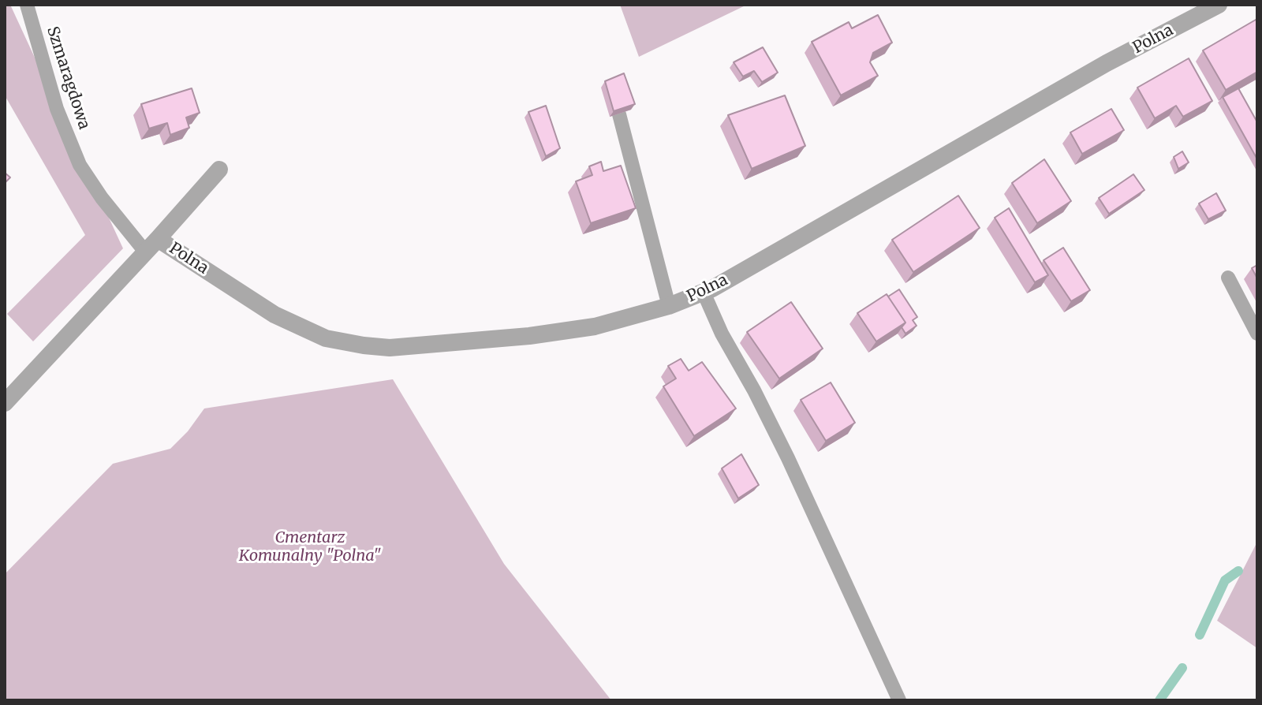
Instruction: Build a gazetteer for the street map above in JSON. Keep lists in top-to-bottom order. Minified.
{"streets":{"street":["Polna"],"lane":["Szmaragdowa"]},"crossings":[["Polna","Szmaragdowa"]],"parks":["Cmentarz Komunalny \"Polna\""]}
